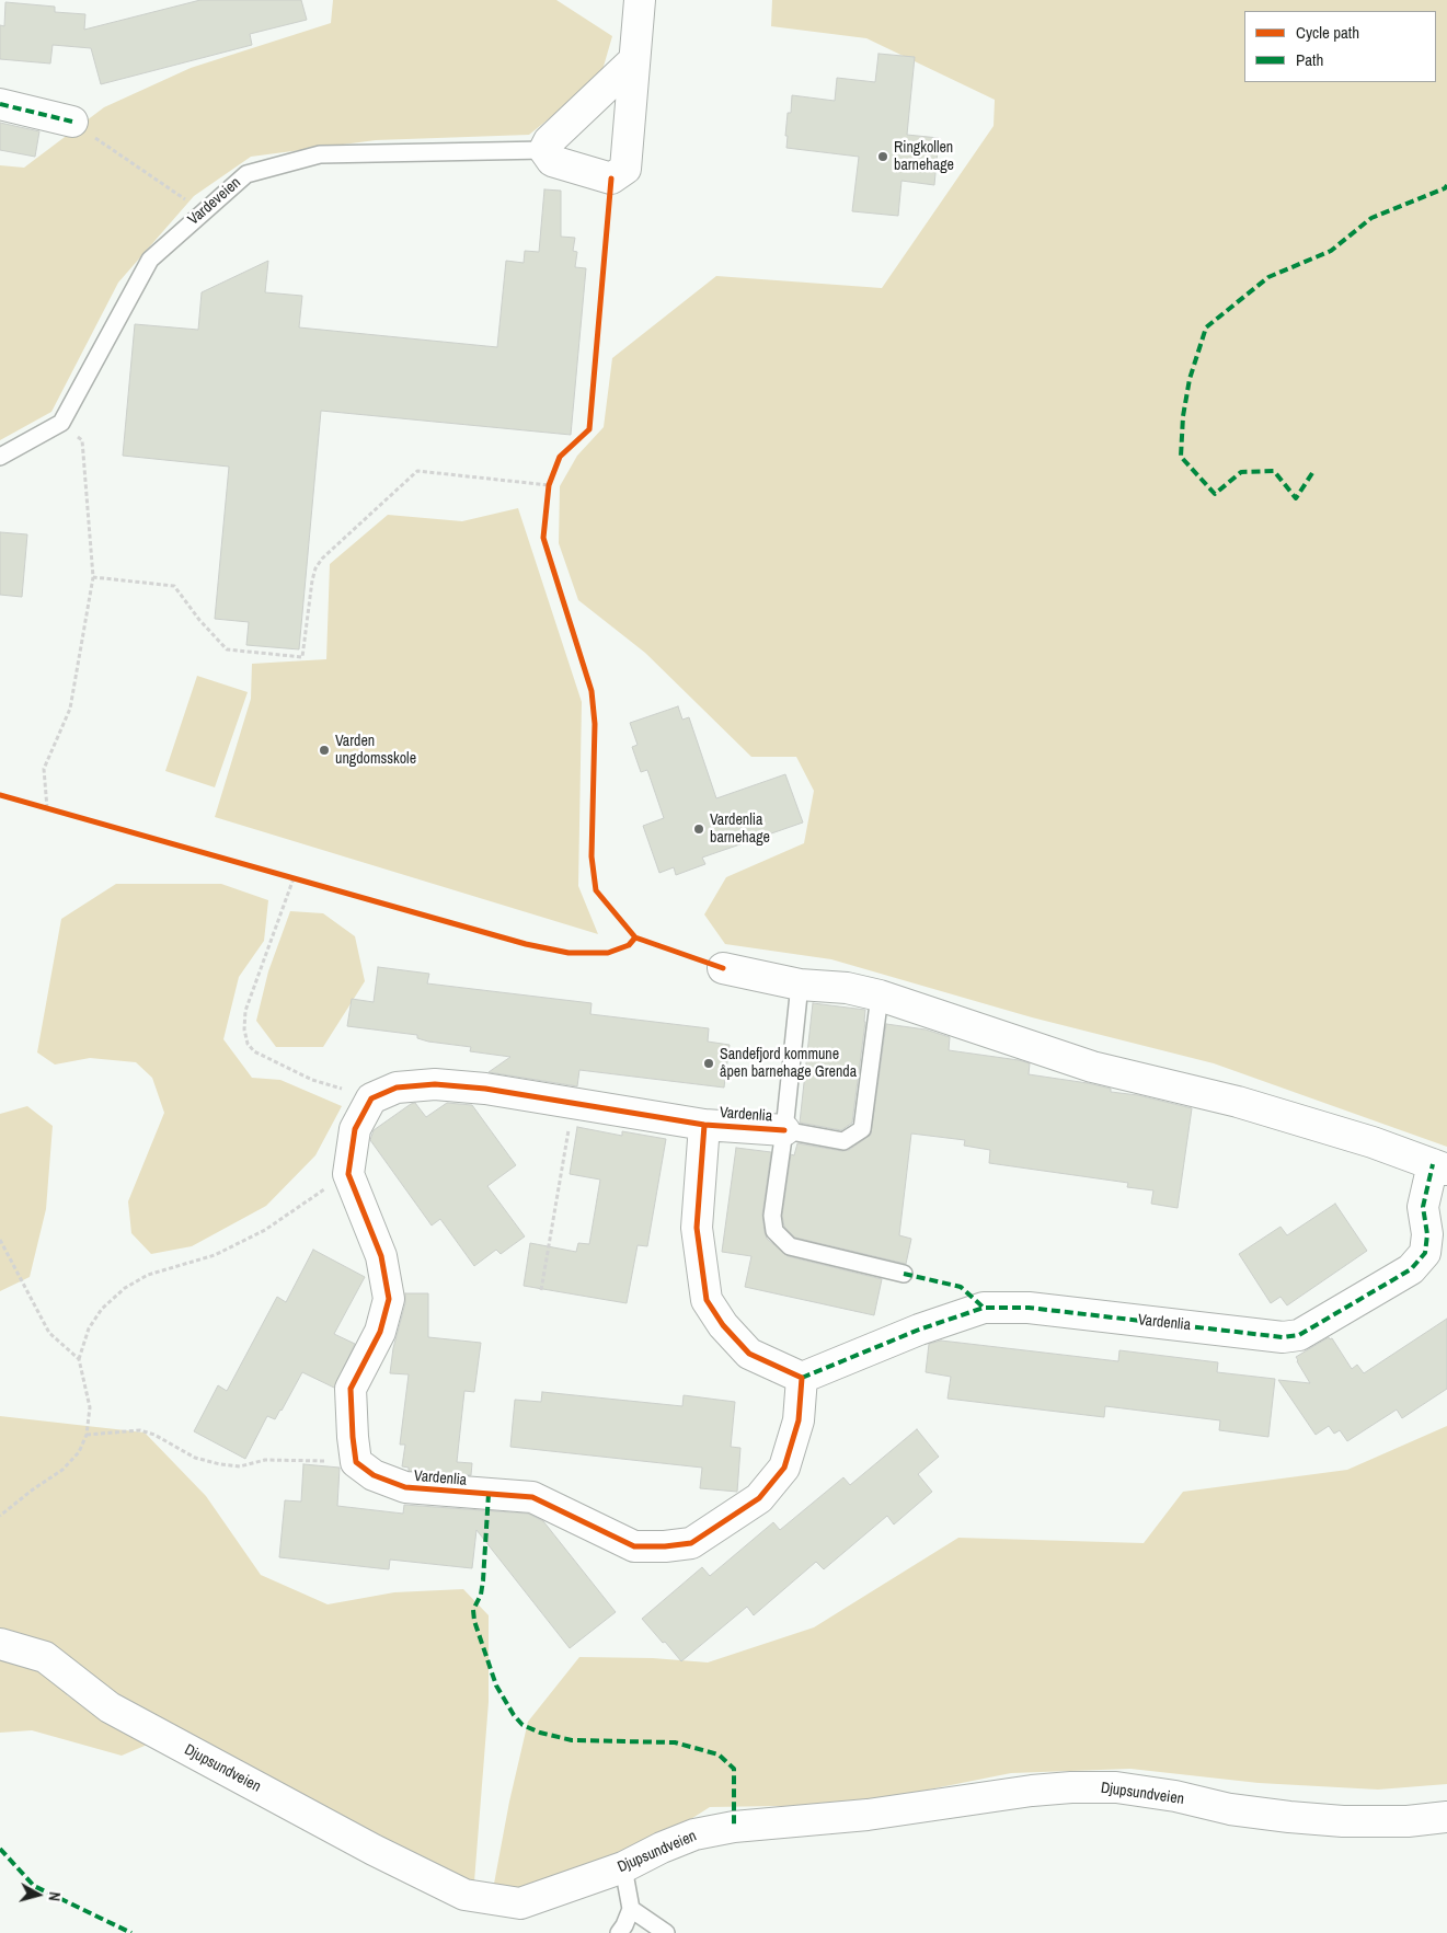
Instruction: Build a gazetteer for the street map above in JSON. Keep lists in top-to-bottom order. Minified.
{"streets":{"street":["Vardenlia","Djupsundveien"],"lane":["Vardeveien"]},"places":["Ringkollen barnehage","Varden ungdomsskole","Vardenlia barnehage","Sandefjord kommune åpen barnehage Grenda"],"legend":["Cycle path","Path"],"north":"right"}
